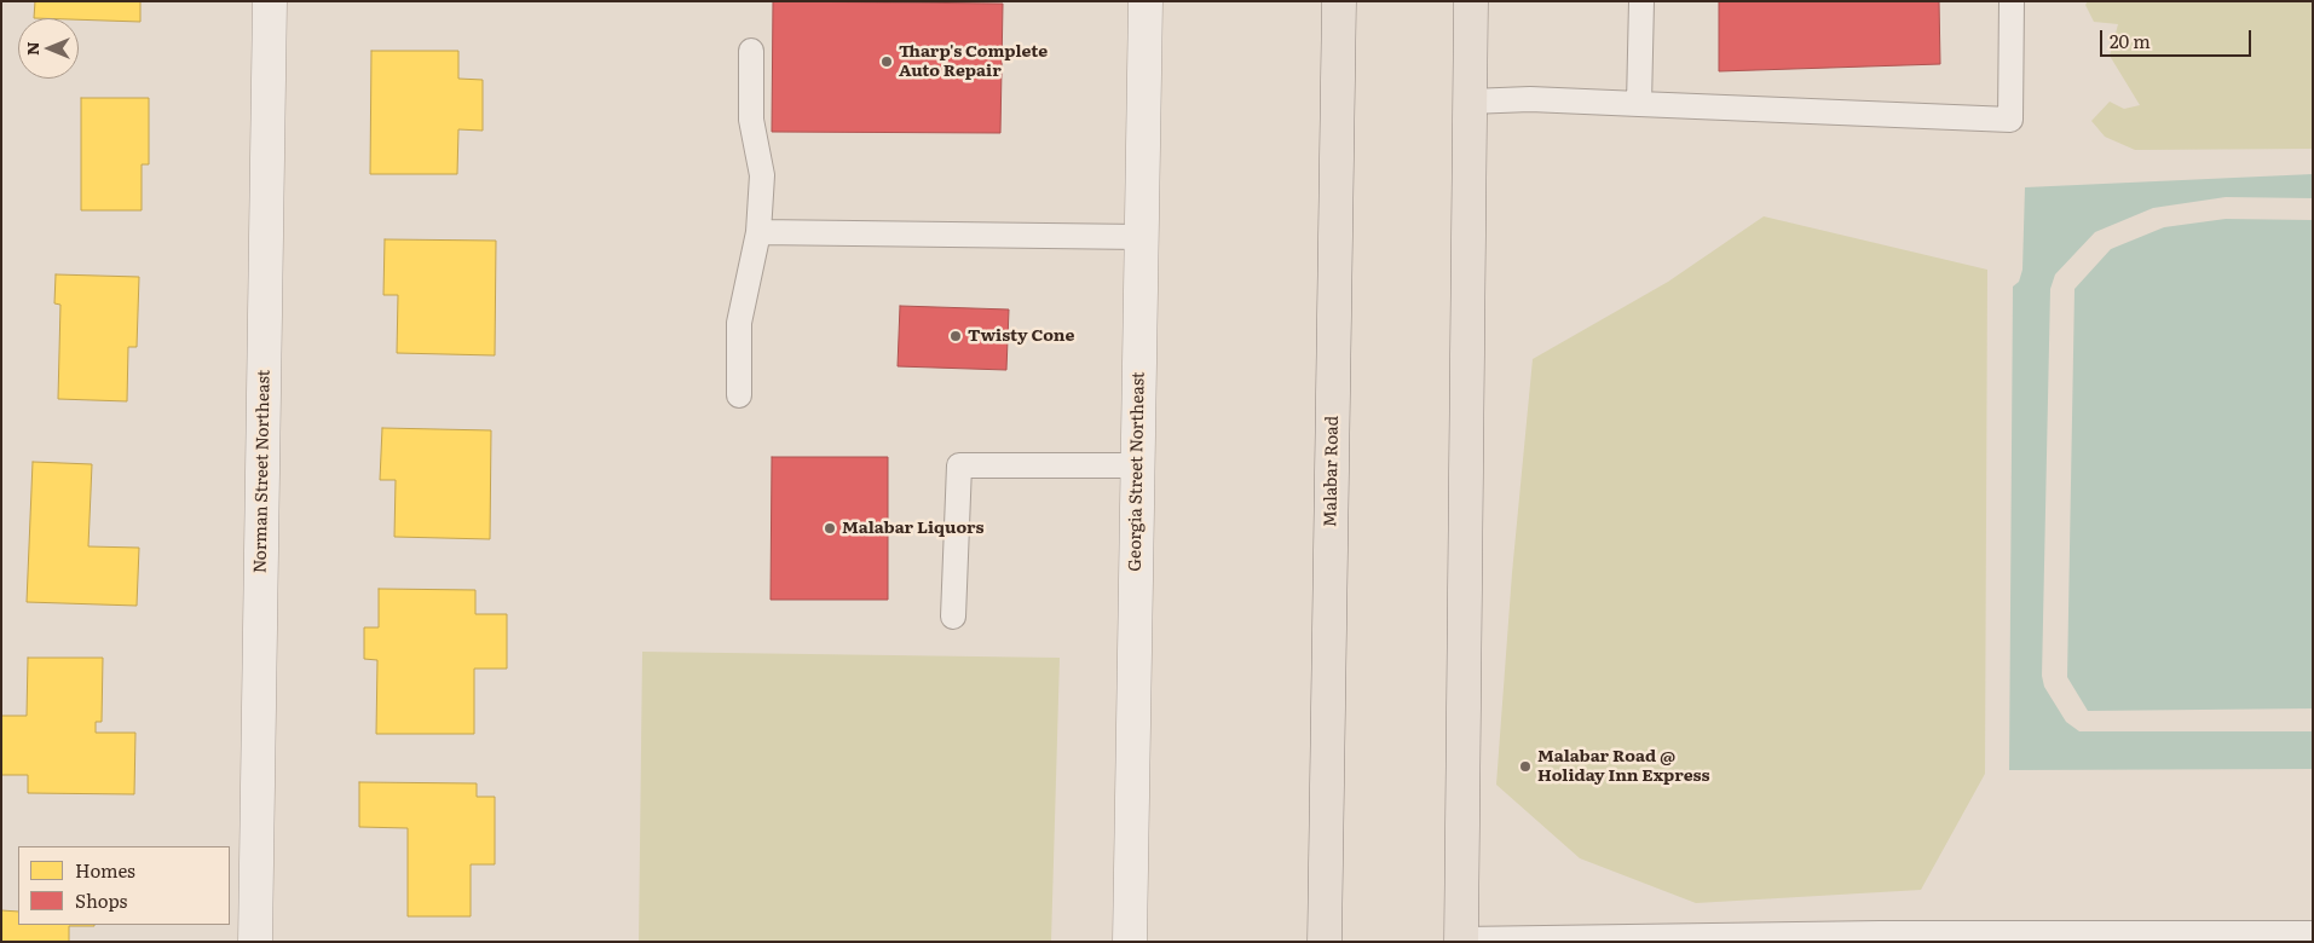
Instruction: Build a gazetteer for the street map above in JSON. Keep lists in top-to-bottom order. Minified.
{"streets":{"main road":["Malabar Road"],"street":["Norman Street Northeast","Georgia Street Northeast"]},"places":["Tharp's Complete Auto Repair","Twisty Cone","Malabar Liquors","Malabar Road @ Holiday Inn Express"],"legend":["Homes","Shops"],"scale_bar":"20 m","north":"left"}
